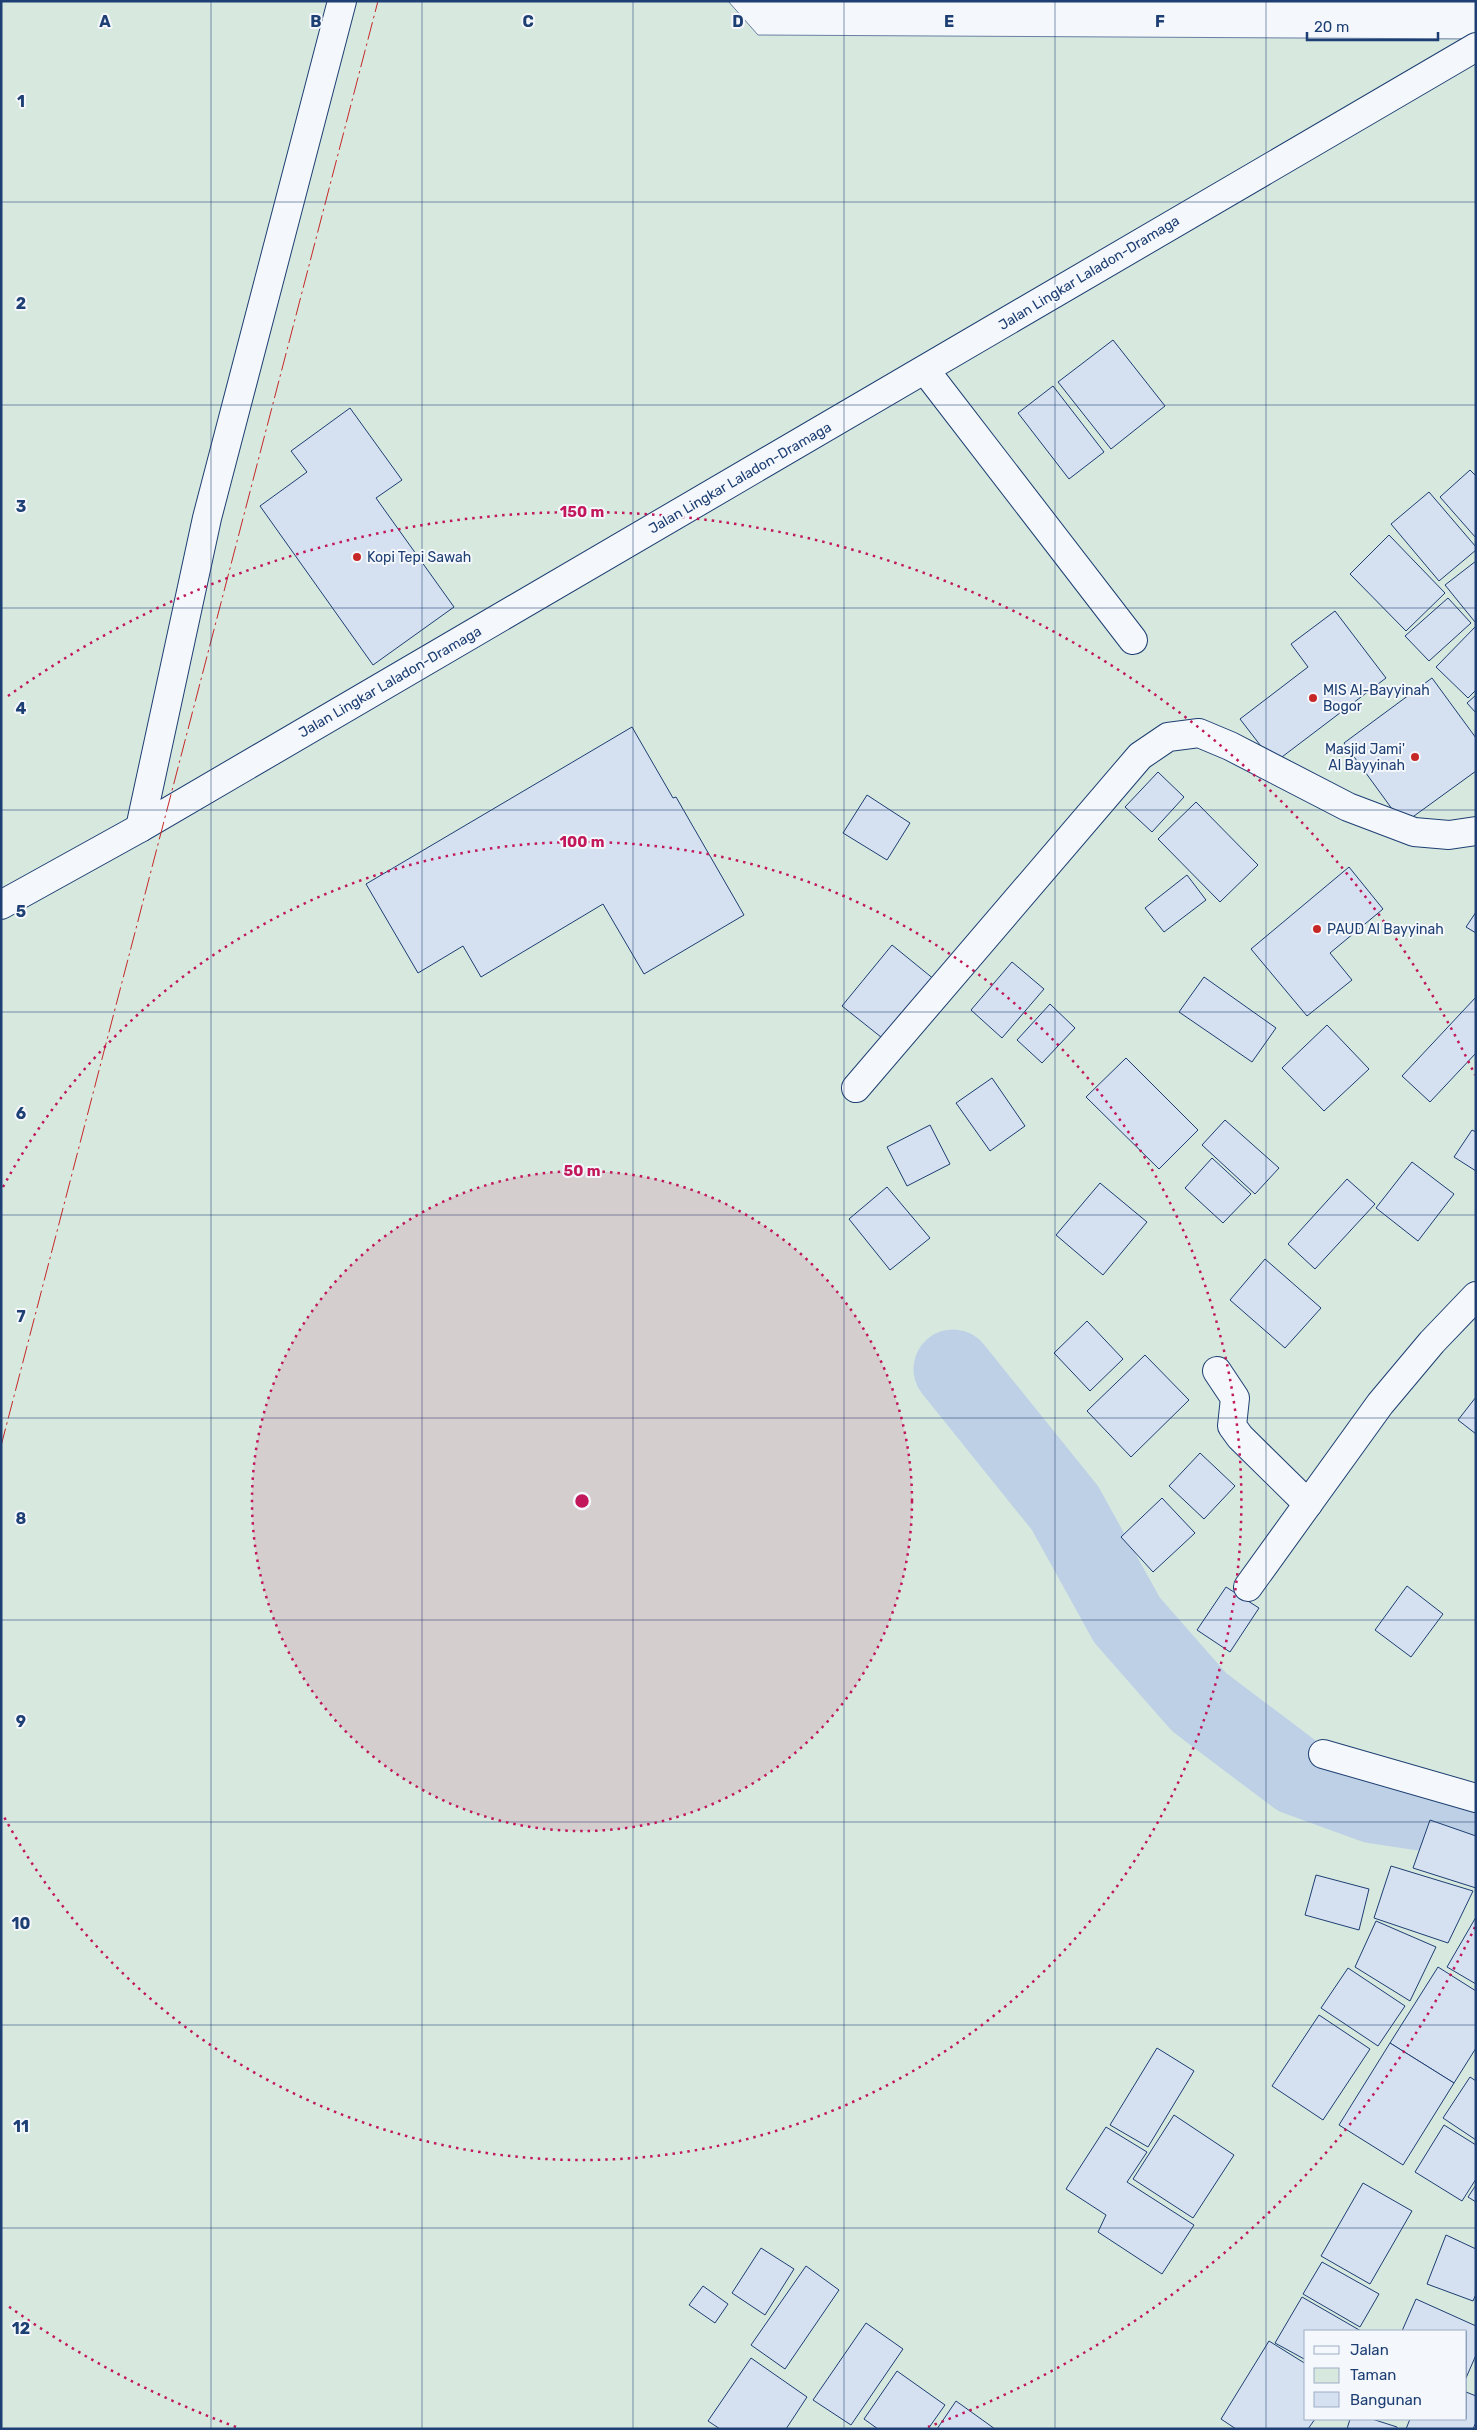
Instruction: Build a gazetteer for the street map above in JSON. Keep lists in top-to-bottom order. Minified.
{"streets":{"street":["Jalan Lingkar Laladon-Dramaga"]},"places":["Kopi Tepi Sawah","MIS Al-Bayyinah Bogor","Masjid Jami' Al Bayyinah","PAUD Al Bayyinah"],"legend":["Jalan","Taman","Bangunan"],"scale_bar":"20 m","grid":{"columns":["A","B","C","D","E","F"],"rows":["1","2","3","4","5","6","7","8","9","10","11","12"]},"rings":["150 m","100 m","50 m"]}
